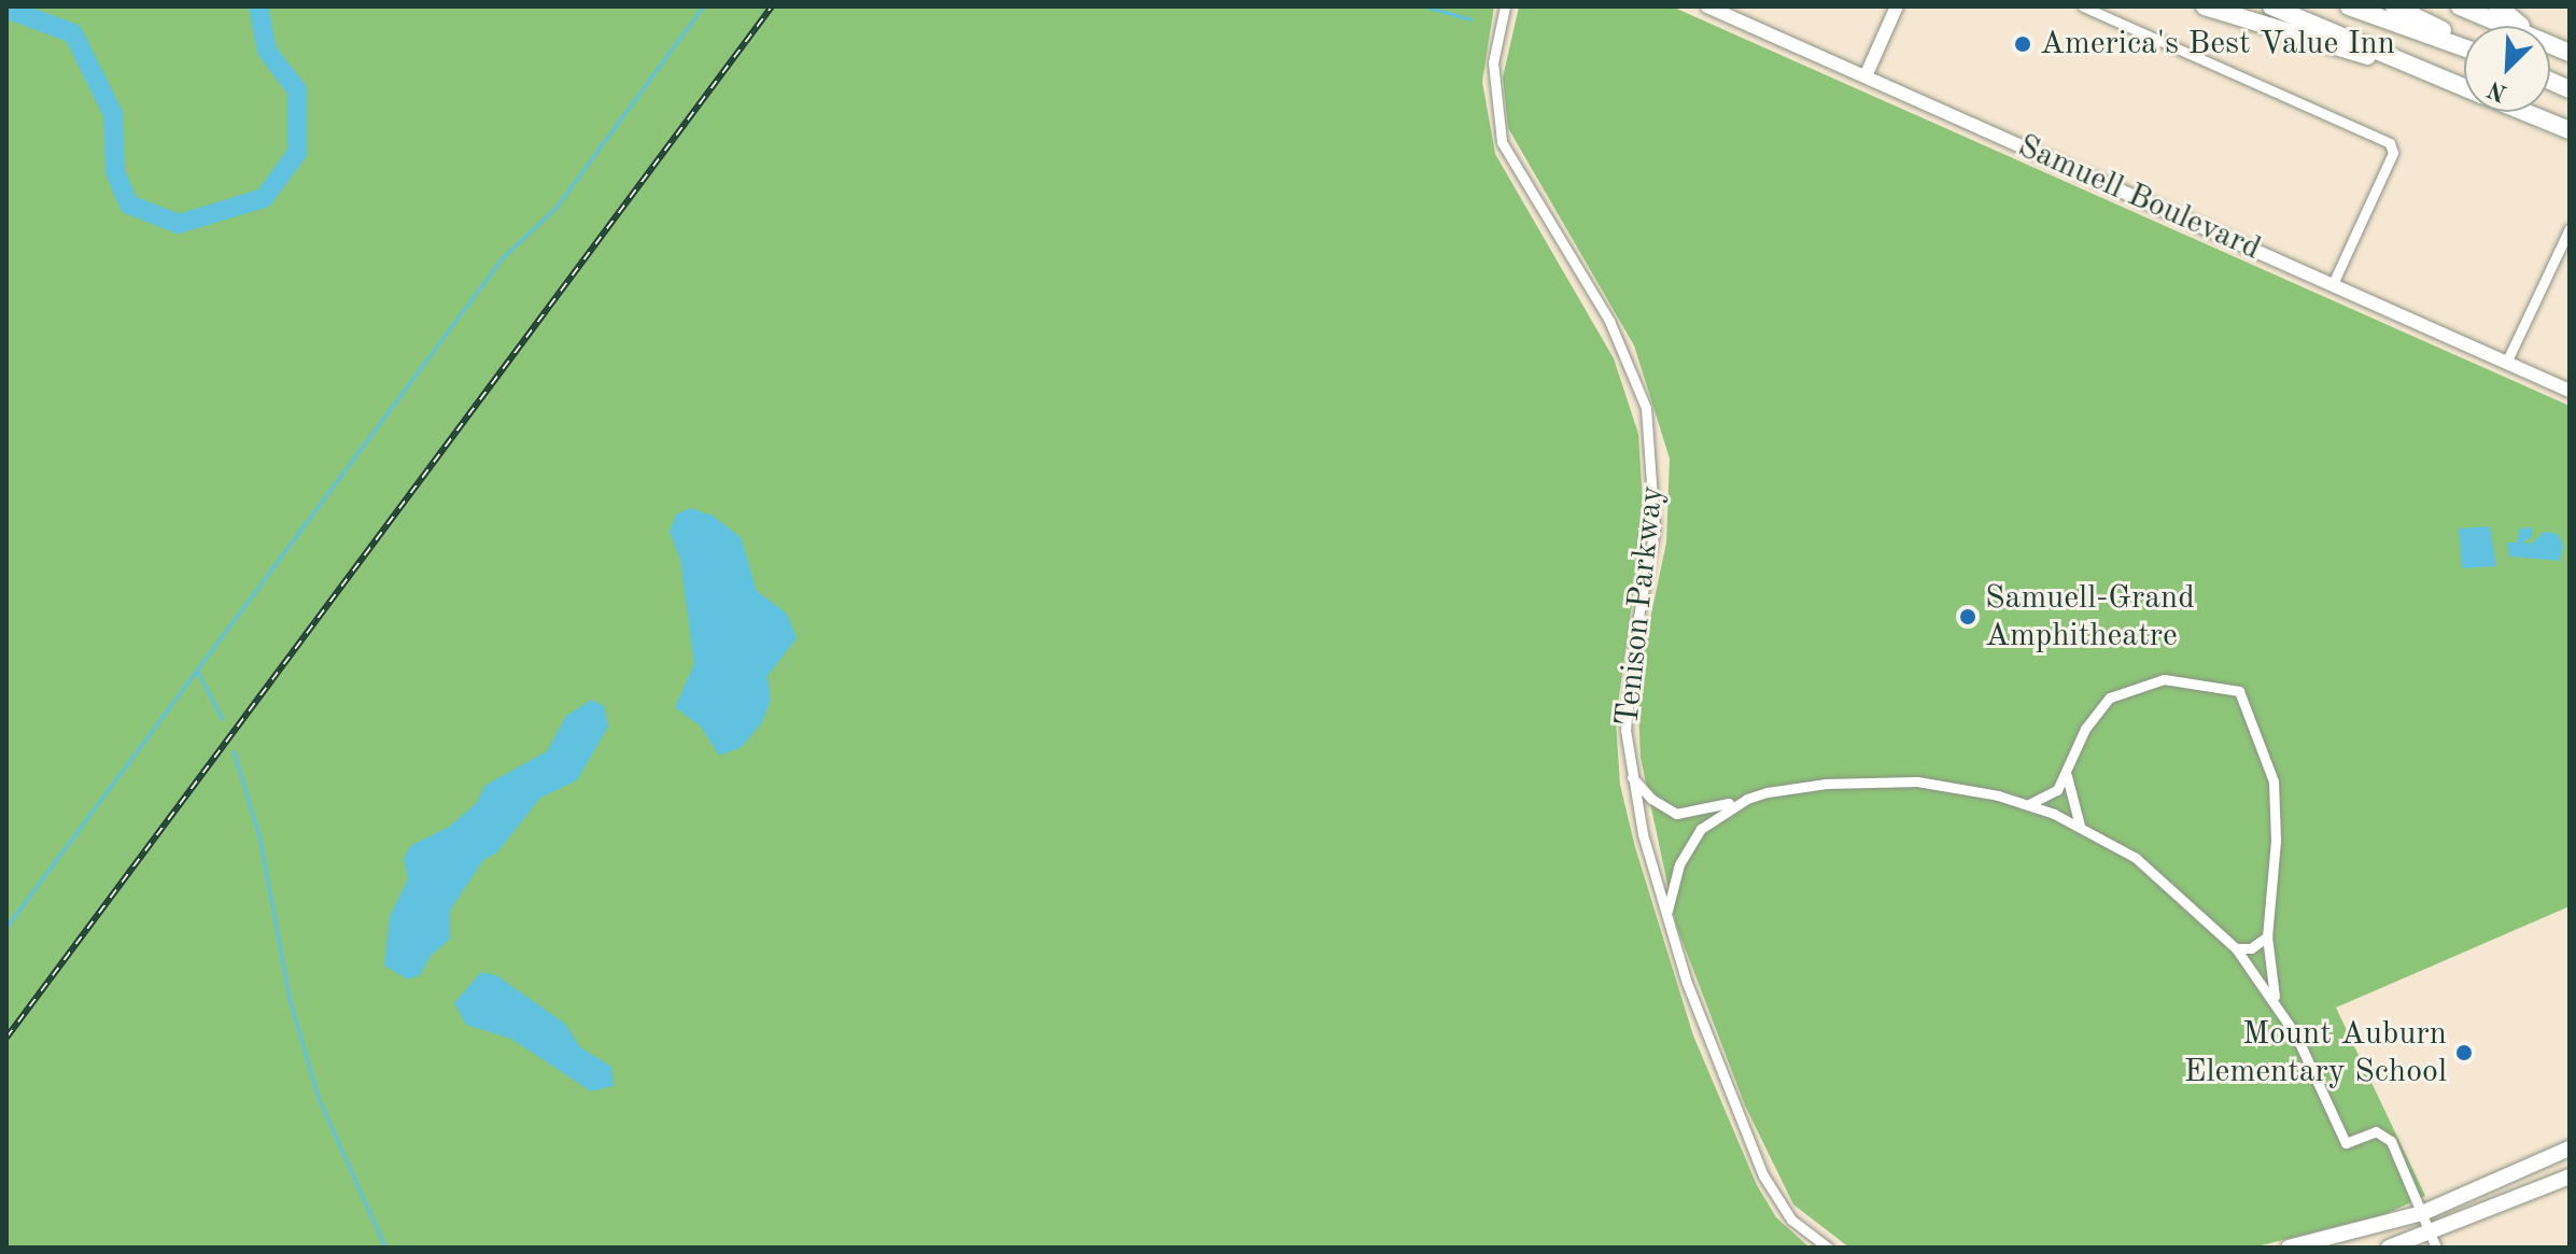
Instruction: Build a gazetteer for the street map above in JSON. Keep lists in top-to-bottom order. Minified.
{"streets":{"main road":["Samuell Boulevard"],"street":["Tenison Parkway"]},"places":["America's Best Value Inn","Samuell-Grand Amphitheatre","Mount Auburn Elementary School"],"north":"bottom left"}
